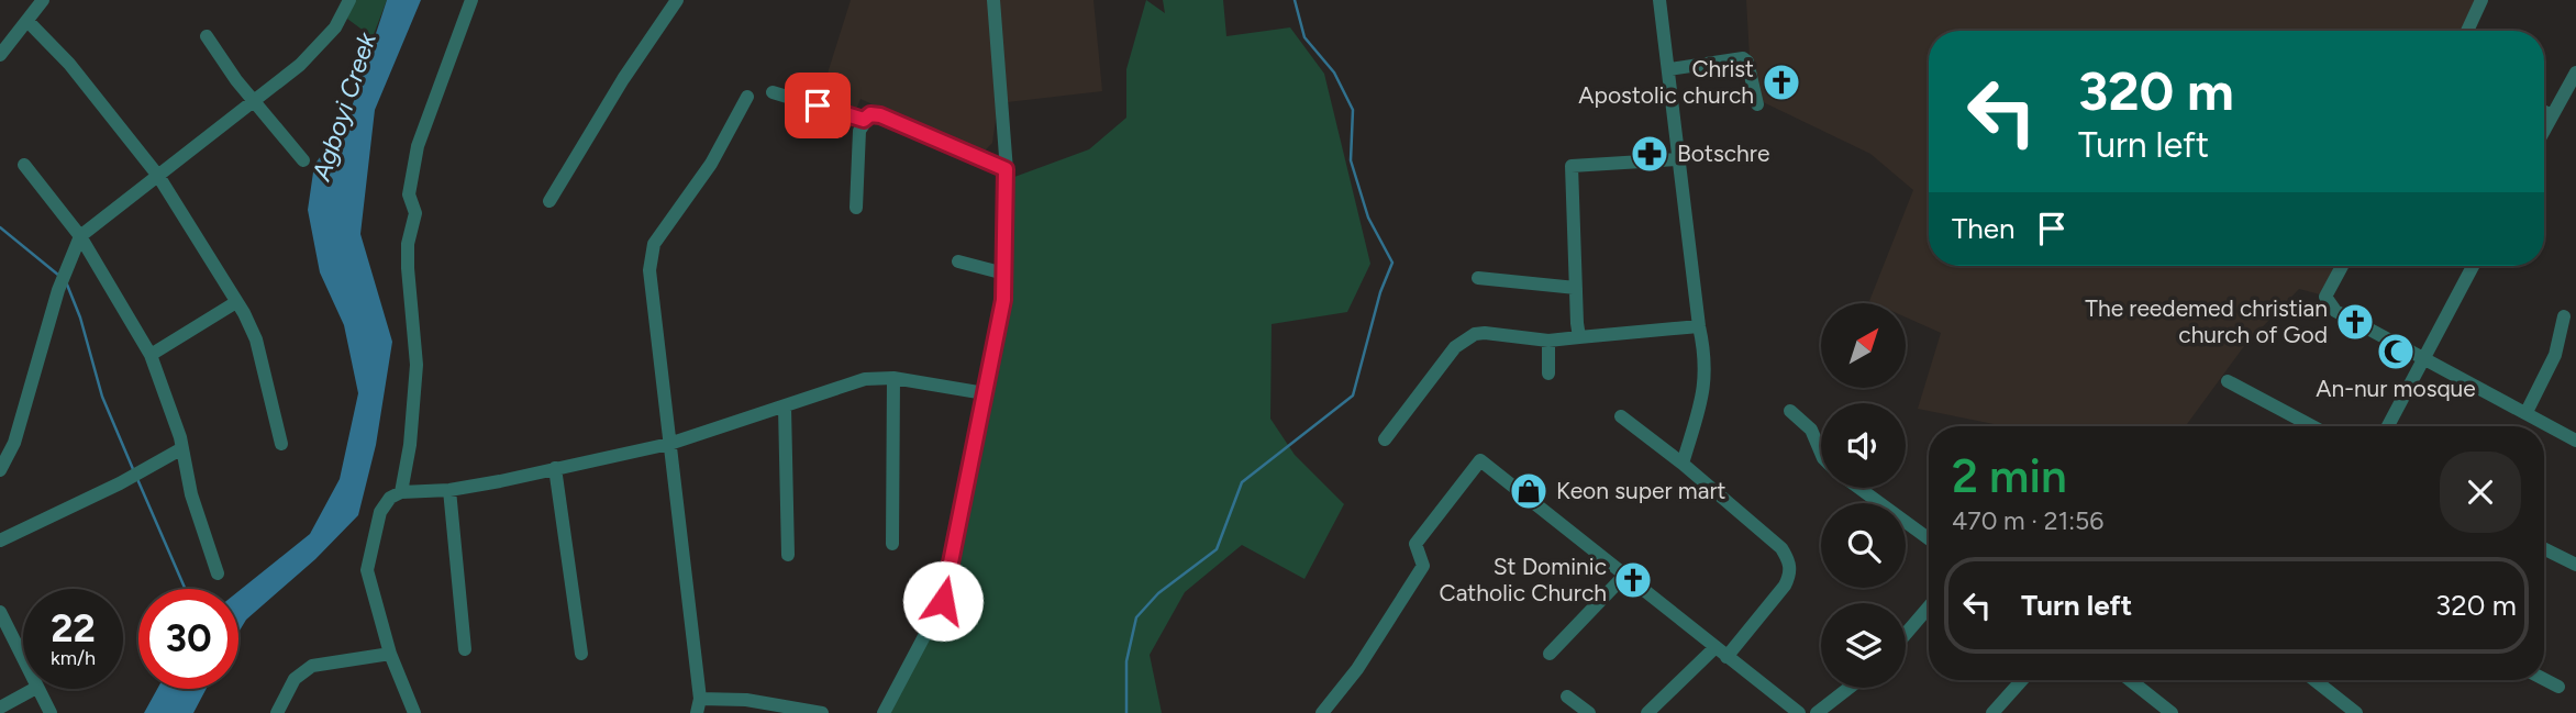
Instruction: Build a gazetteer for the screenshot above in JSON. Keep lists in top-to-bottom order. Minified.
{"water":["Agboyi Creek"],"places":{"church":["Christ Apostolic church","The reedemed christian church of God","St Dominic Catholic Church"],"pharmacy":["Botschre"],"mosque":["An-nur mosque"],"shop":["Keon super mart"]},"north":"top right","page":{"turn":["320 m","Turn left"],"then":"Then","heading":["2 min","470 m · 21:56"],"list":[{"name":"Turn left","value":"320 m"}],"speed":"22 km/h","limit":"30"}}
